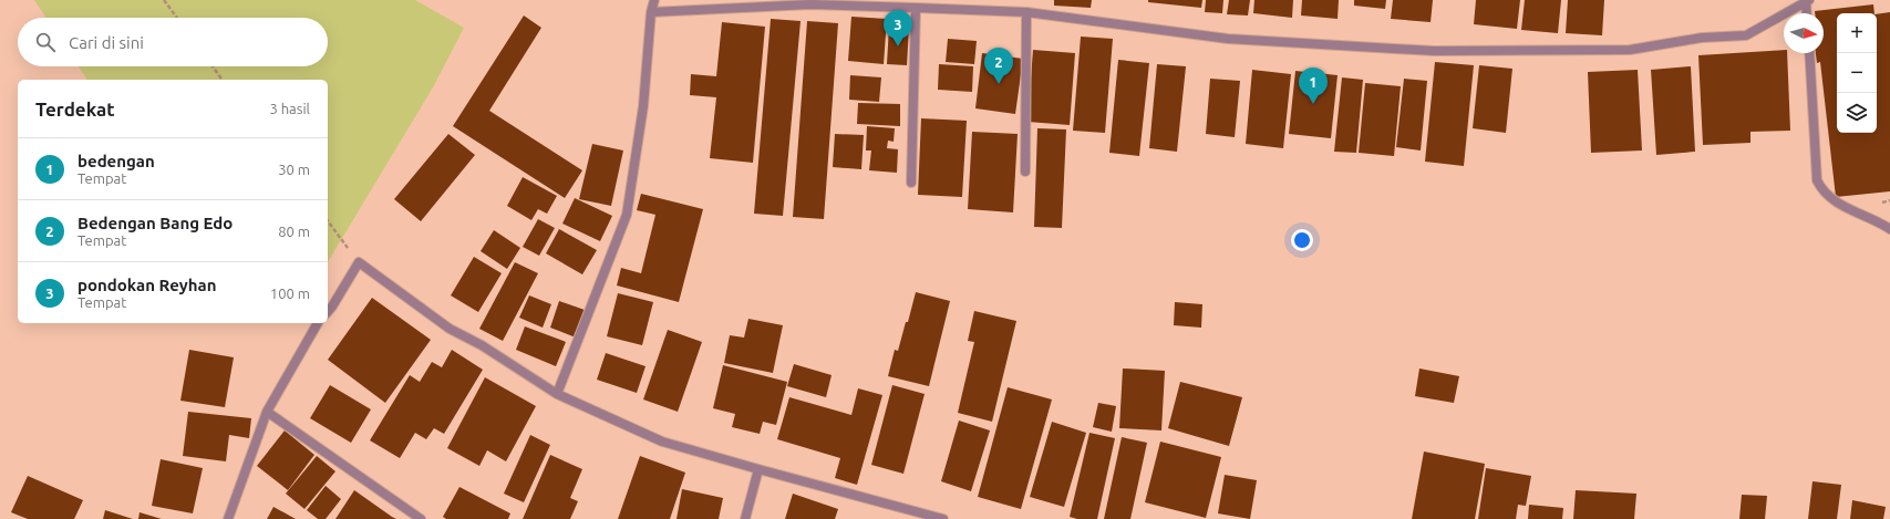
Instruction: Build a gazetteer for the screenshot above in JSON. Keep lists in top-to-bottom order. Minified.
{"north":"right","page":{"pins":["3","2","1"],"map_buttons":["+","−"],"search":"Cari di sini","heading":["Terdekat","3 hasil"],"list":[{"mark":"1","name":"bedengan","note":"Tempat","value":"30 m"},{"mark":"2","name":"Bedengan Bang Edo","note":"Tempat","value":"80 m"},{"mark":"3","name":"pondokan Reyhan","note":"Tempat","value":"100 m"}]}}
